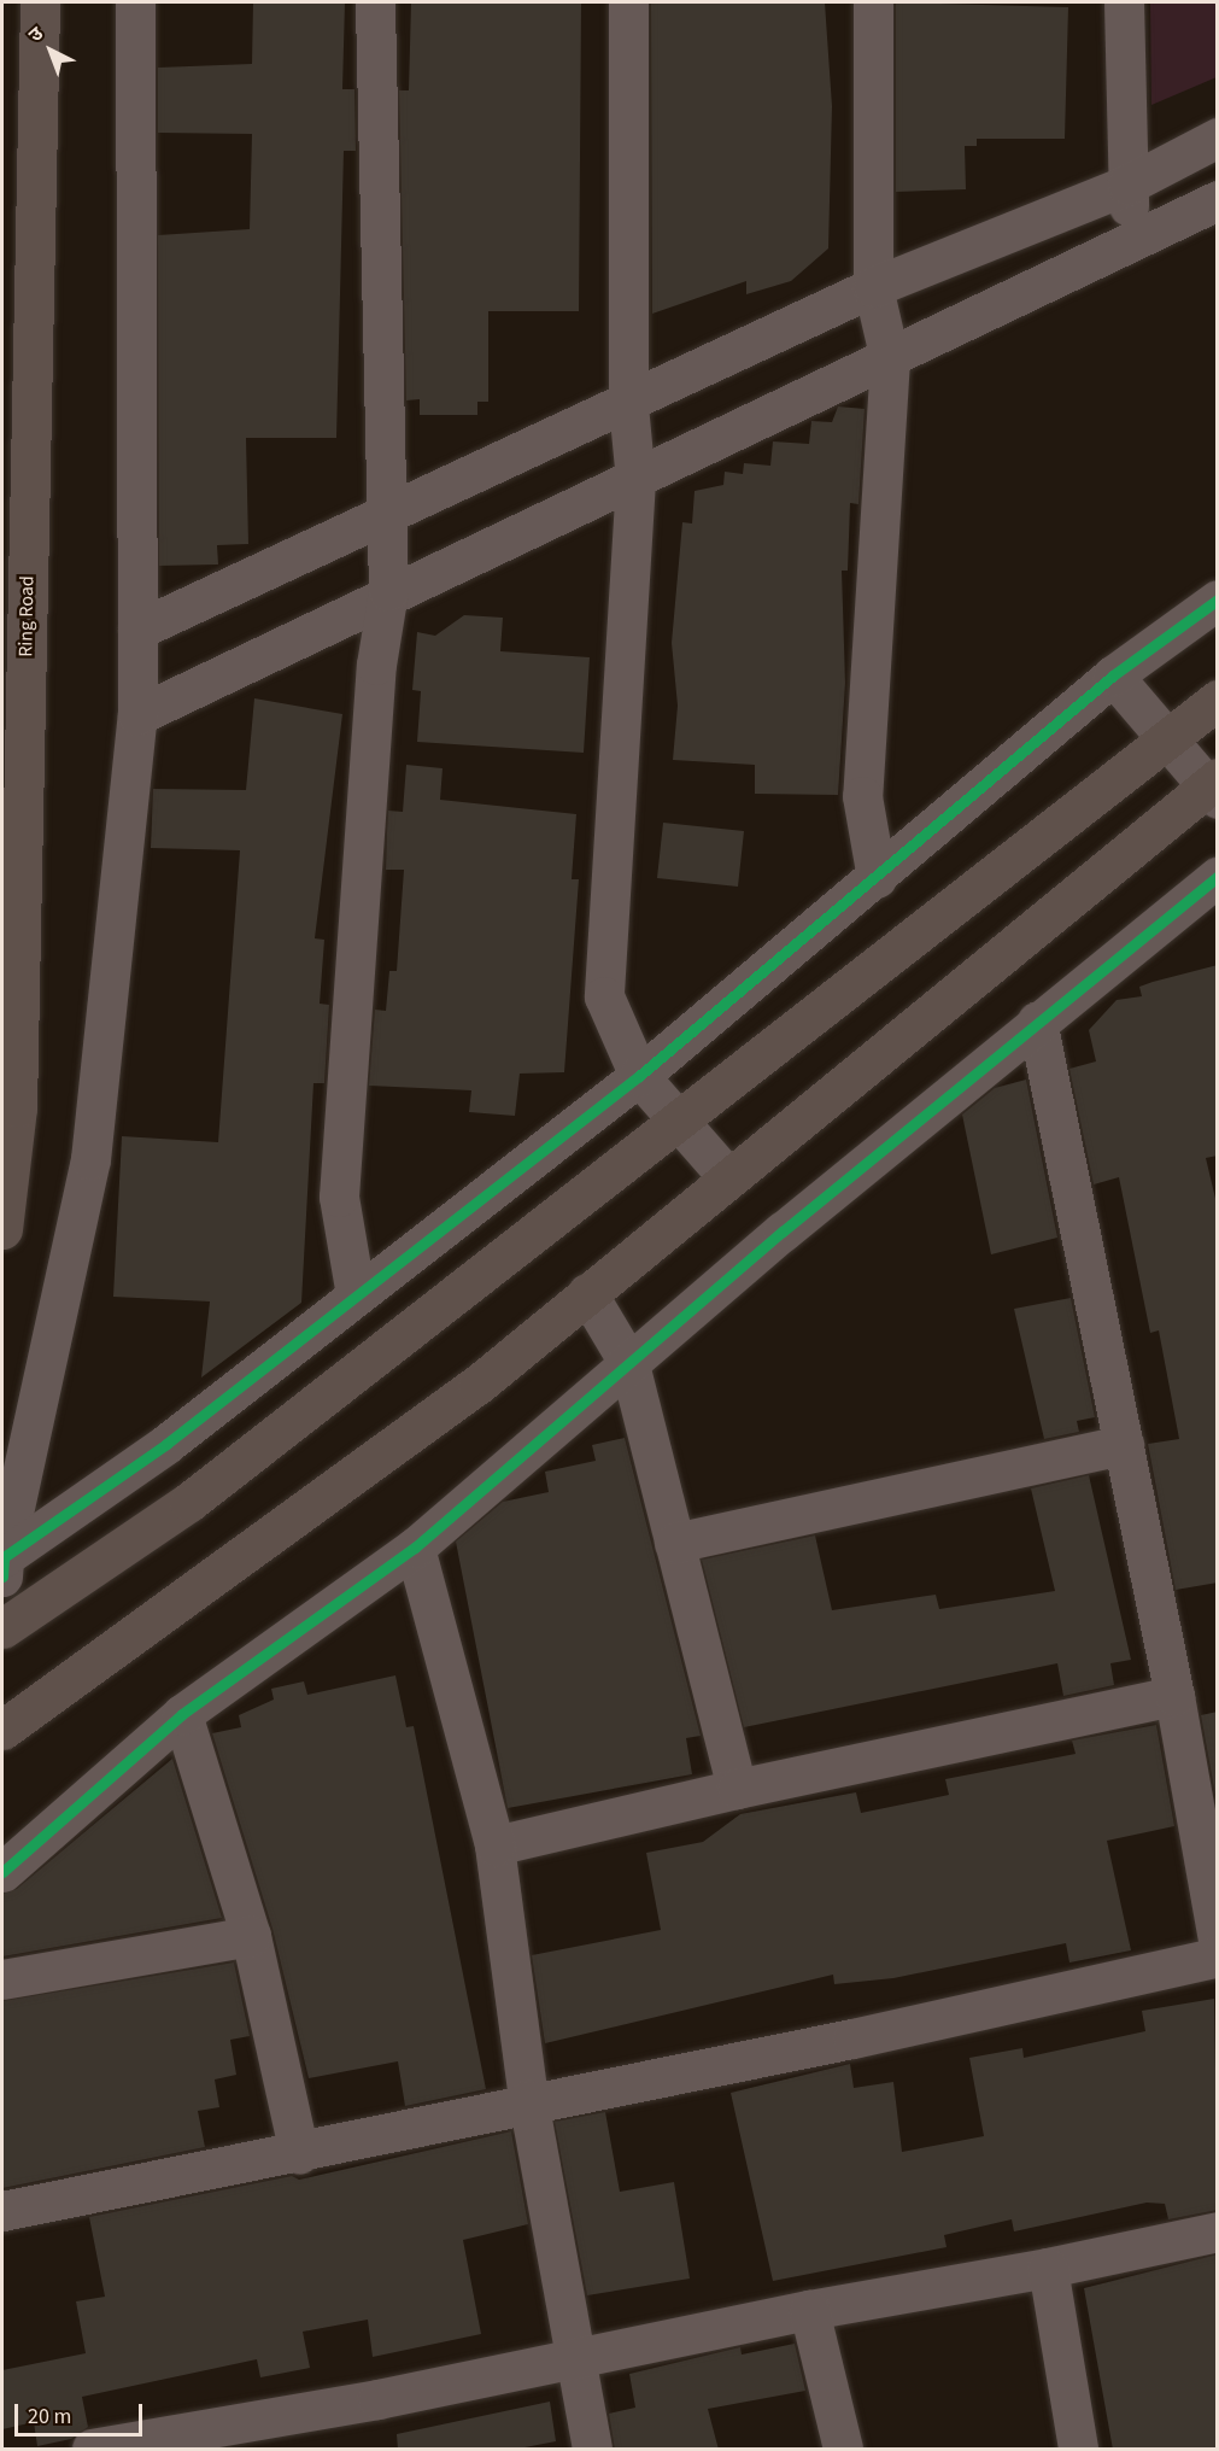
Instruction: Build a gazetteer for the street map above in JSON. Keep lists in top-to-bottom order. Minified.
{"streets":{"main road":["Ring Road"]},"scale_bar":"20 m","north":"top left"}
